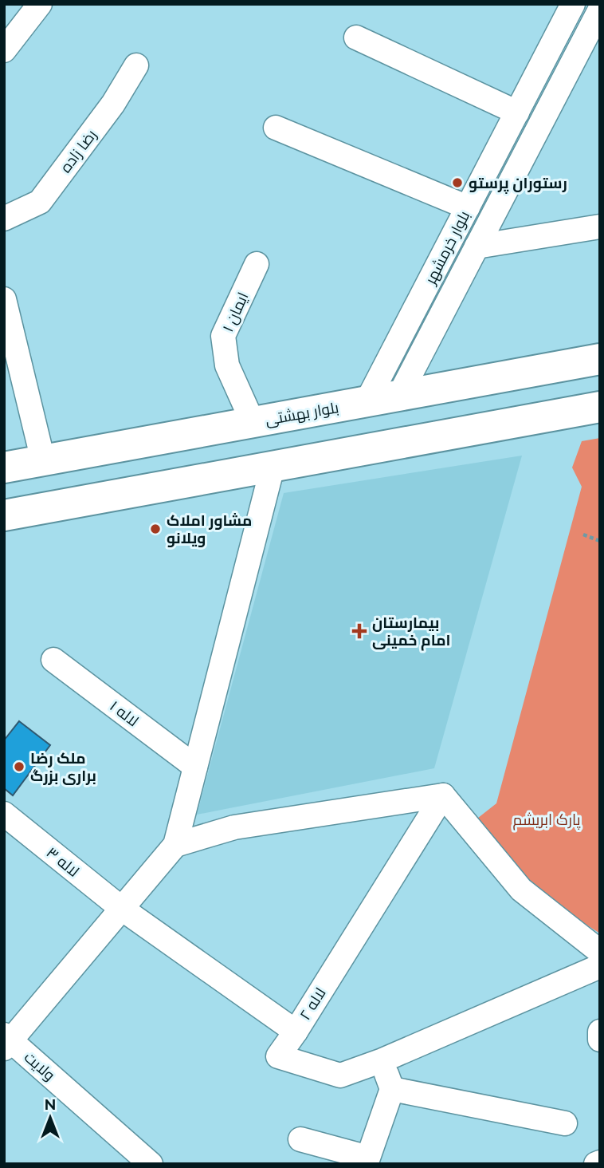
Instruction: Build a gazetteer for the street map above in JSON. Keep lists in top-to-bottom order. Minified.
{"streets":{"main road":["بلوار بهشتی"],"street":["رضا زاده","بلوار خرمشهر","ایمان ۱","لاله ۱","لاله ۳","لاله ۲","ولایت"]},"crossings":[["بلوار خرمشهر","بلوار بهشتی"],["ایمان ۱","بلوار بهشتی"],["لاله ۳","لاله ۲"]],"parks":["پارک ابریشم"],"places":{"other":["رستوران پرستو","مشاور املاک ویلانو","ملک رضا براری بزرگ"],"health":["بیمارستان امام خمینی"]},"north":"top"}
